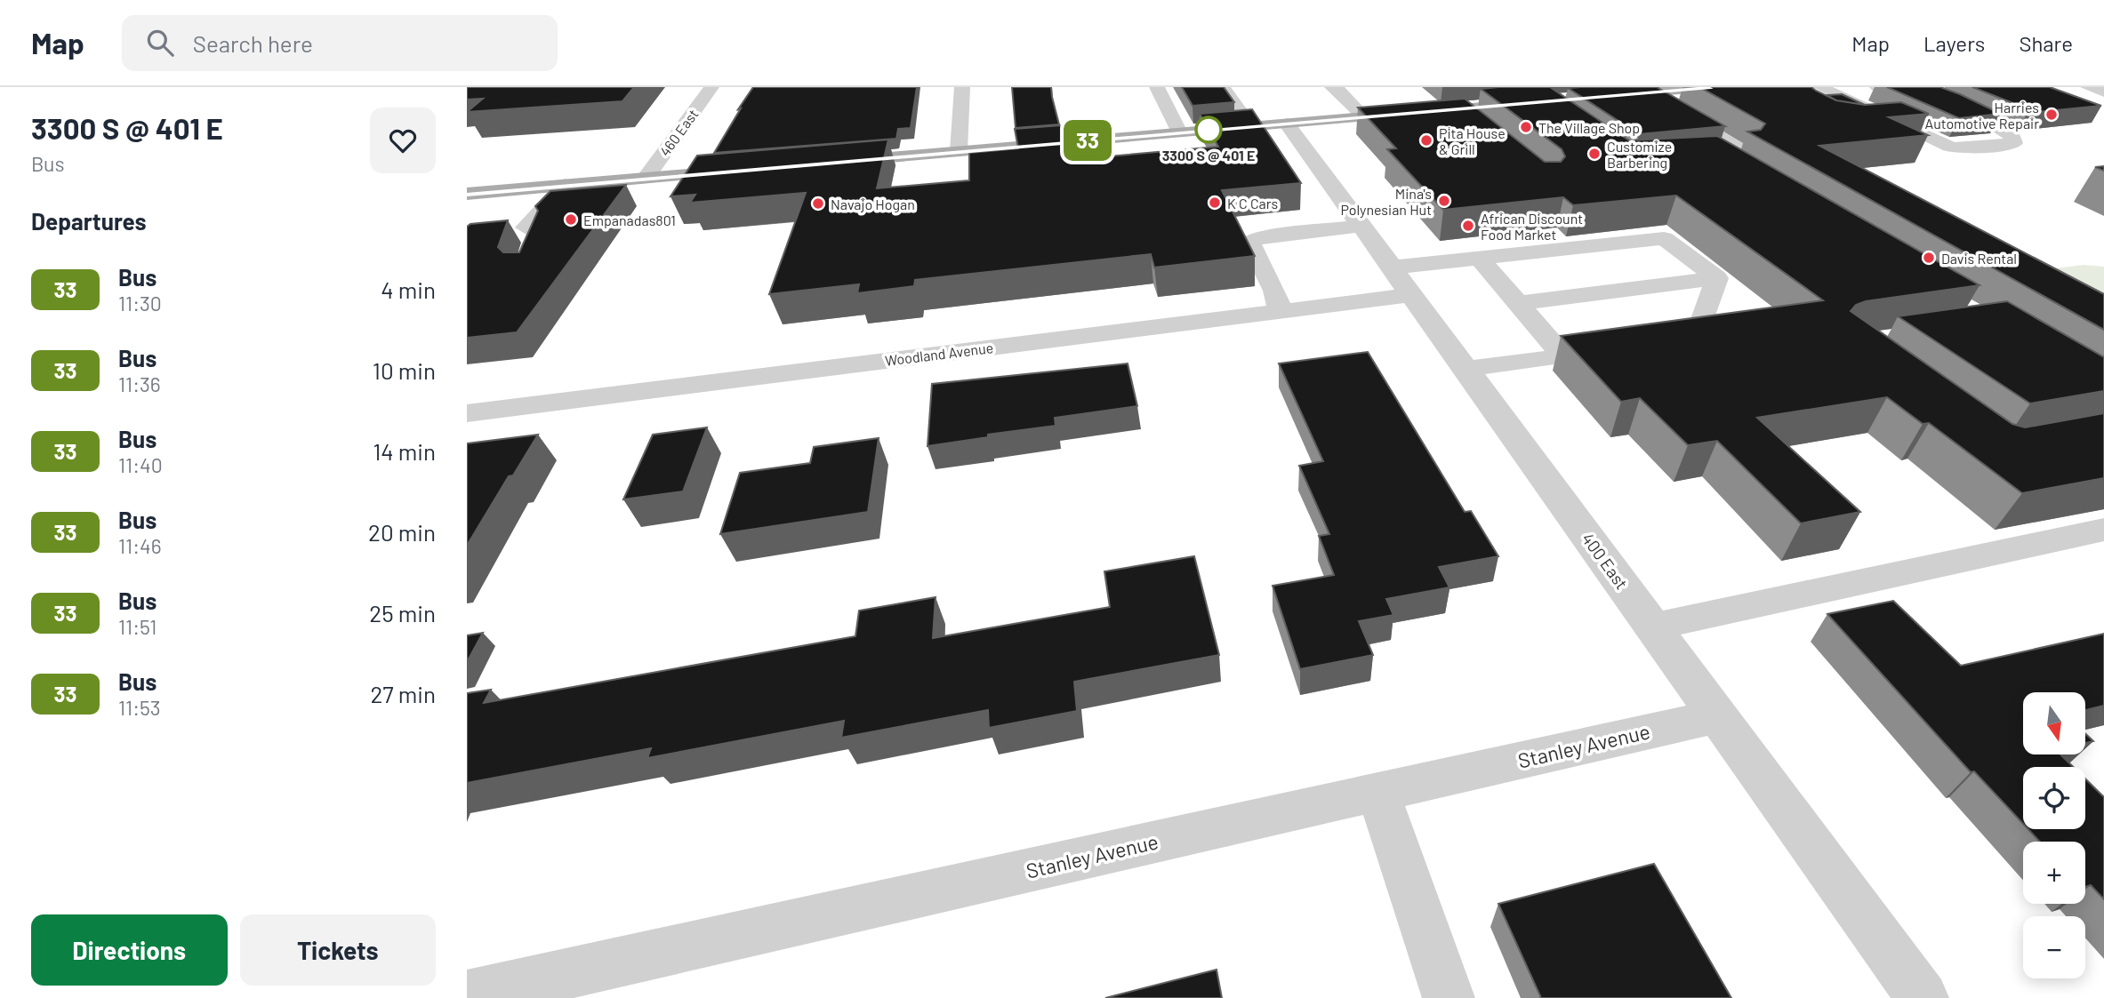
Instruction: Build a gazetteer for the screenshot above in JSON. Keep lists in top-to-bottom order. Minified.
{"streets":{"street":["460 East","Woodland Avenue","400 East","Stanley Avenue"]},"crossings":[["Woodland Avenue","400 East"],["400 East","Stanley Avenue"]],"places":["Harries Automotive Repair","The Village Shop","3300 S @ 401 E","Pita House & Grill","Customize Barbering","Mina's Polynesian Hut","K C Cars","Navajo Hogan","Empanadas801","African Discount Food Market","Davis Rental"],"lines":["bus line 33"],"north":"bottom","page":{"header":"Map","search":"Search here","nav":["Map","Layers","Share"],"heading":[["3300 S @ 401 E","Bus"],"Departures"],"on_map":"33","list":[{"mark":"33","name":"Bus","note":"11:30","value":"4 min"},{"mark":"33","name":"Bus","note":"11:36","value":"10 min"},{"mark":"33","name":"Bus","note":"11:40","value":"14 min"},{"mark":"33","name":"Bus","note":"11:46","value":"20 min"},{"mark":"33","name":"Bus","note":"11:51","value":"25 min"},{"mark":"33","name":"Bus","note":"11:53","value":"27 min"}],"map_buttons":["+","−"],"buttons":["Directions","Tickets"]}}
